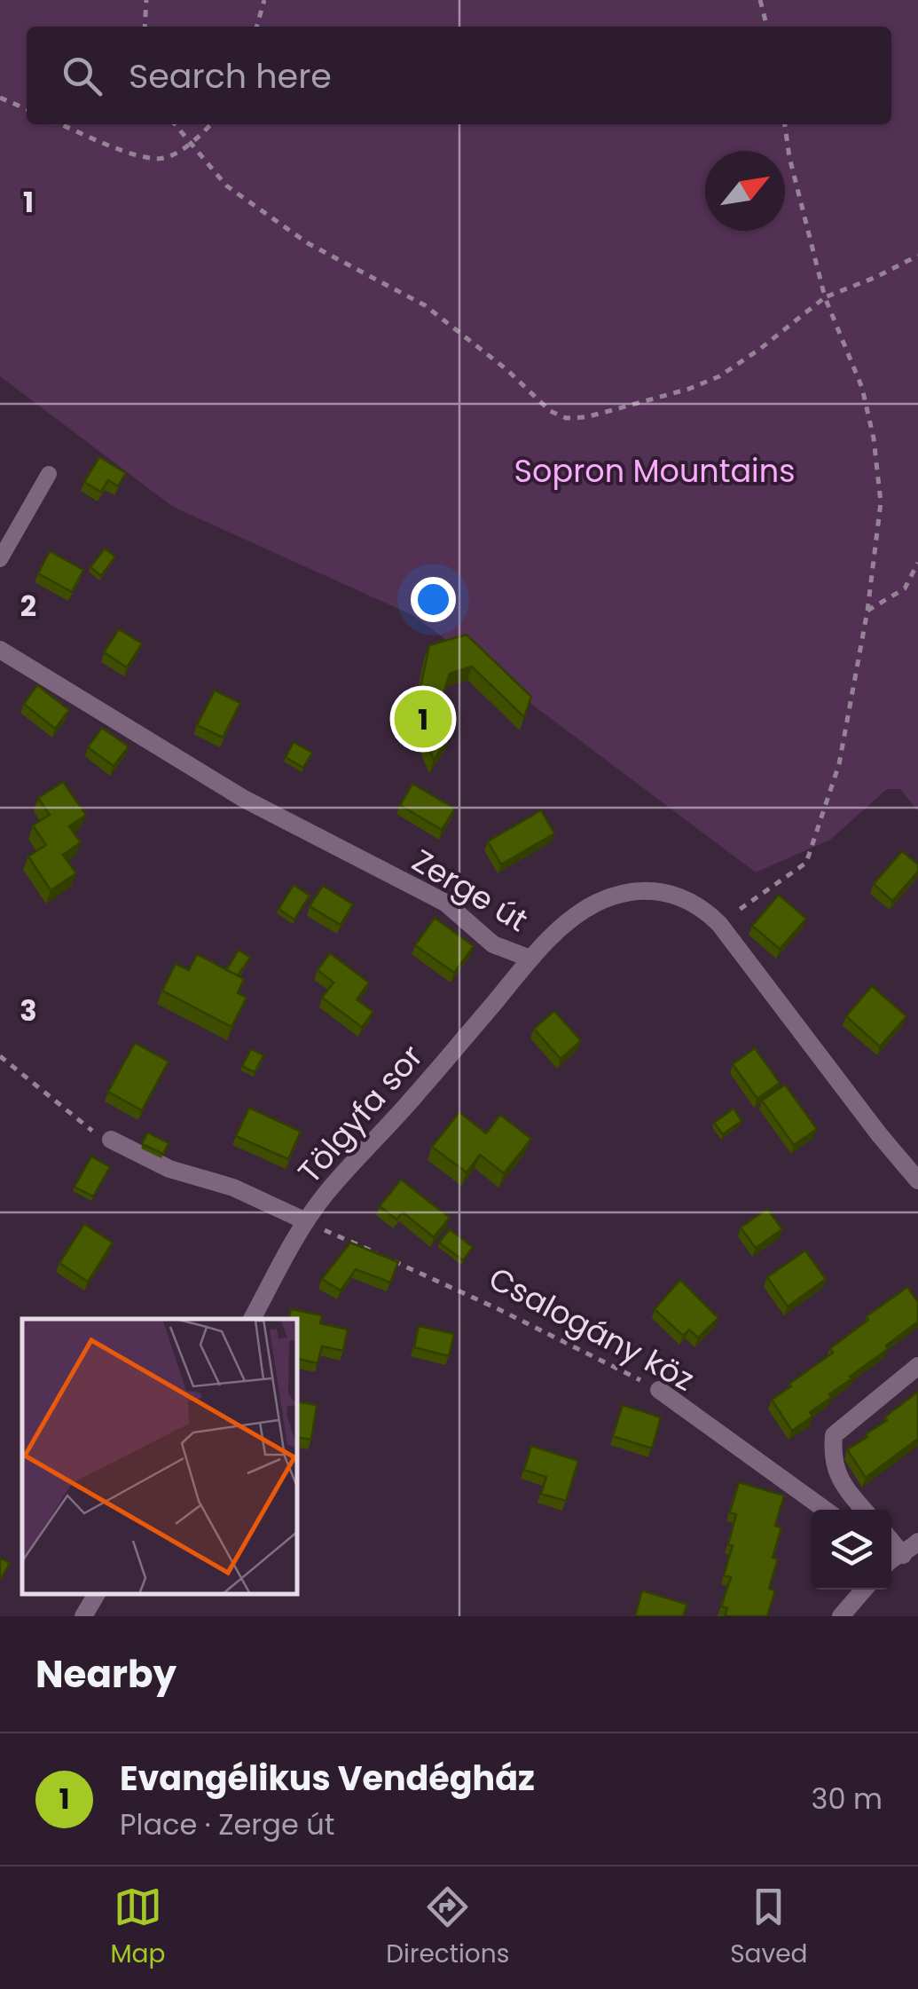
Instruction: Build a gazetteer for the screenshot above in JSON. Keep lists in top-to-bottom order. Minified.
{"streets":{"street":["Zerge út","Tölgyfa sor","Csalogány köz"]},"crossings":[["Zerge út","Tölgyfa sor"],["Tölgyfa sor","Csalogány köz"]],"parks":["Sopron Mountains"],"north":"top right","page":{"search":"Search here","pins":"1","heading":"Nearby","list":[{"mark":"1","name":"Evangélikus Vendégház","note":"Place · Zerge út","value":"30 m"}],"nav":["Map","Directions","Saved"]},"grid":{"rows":["1","2","3"]}}
